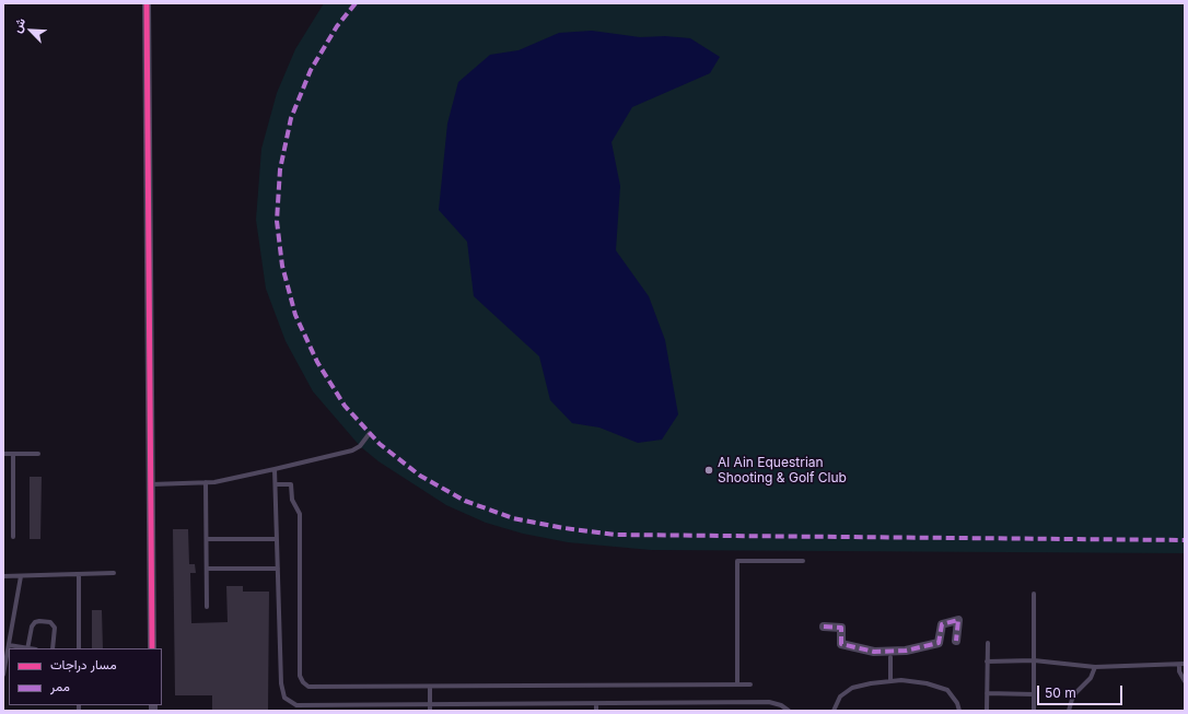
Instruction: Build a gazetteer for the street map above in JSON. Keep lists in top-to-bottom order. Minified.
{"places":["Al Ain Equestrian Shooting & Golf Club"],"legend":["مسار دراجات","ممر"],"scale_bar":"50 m","north":"top left"}
